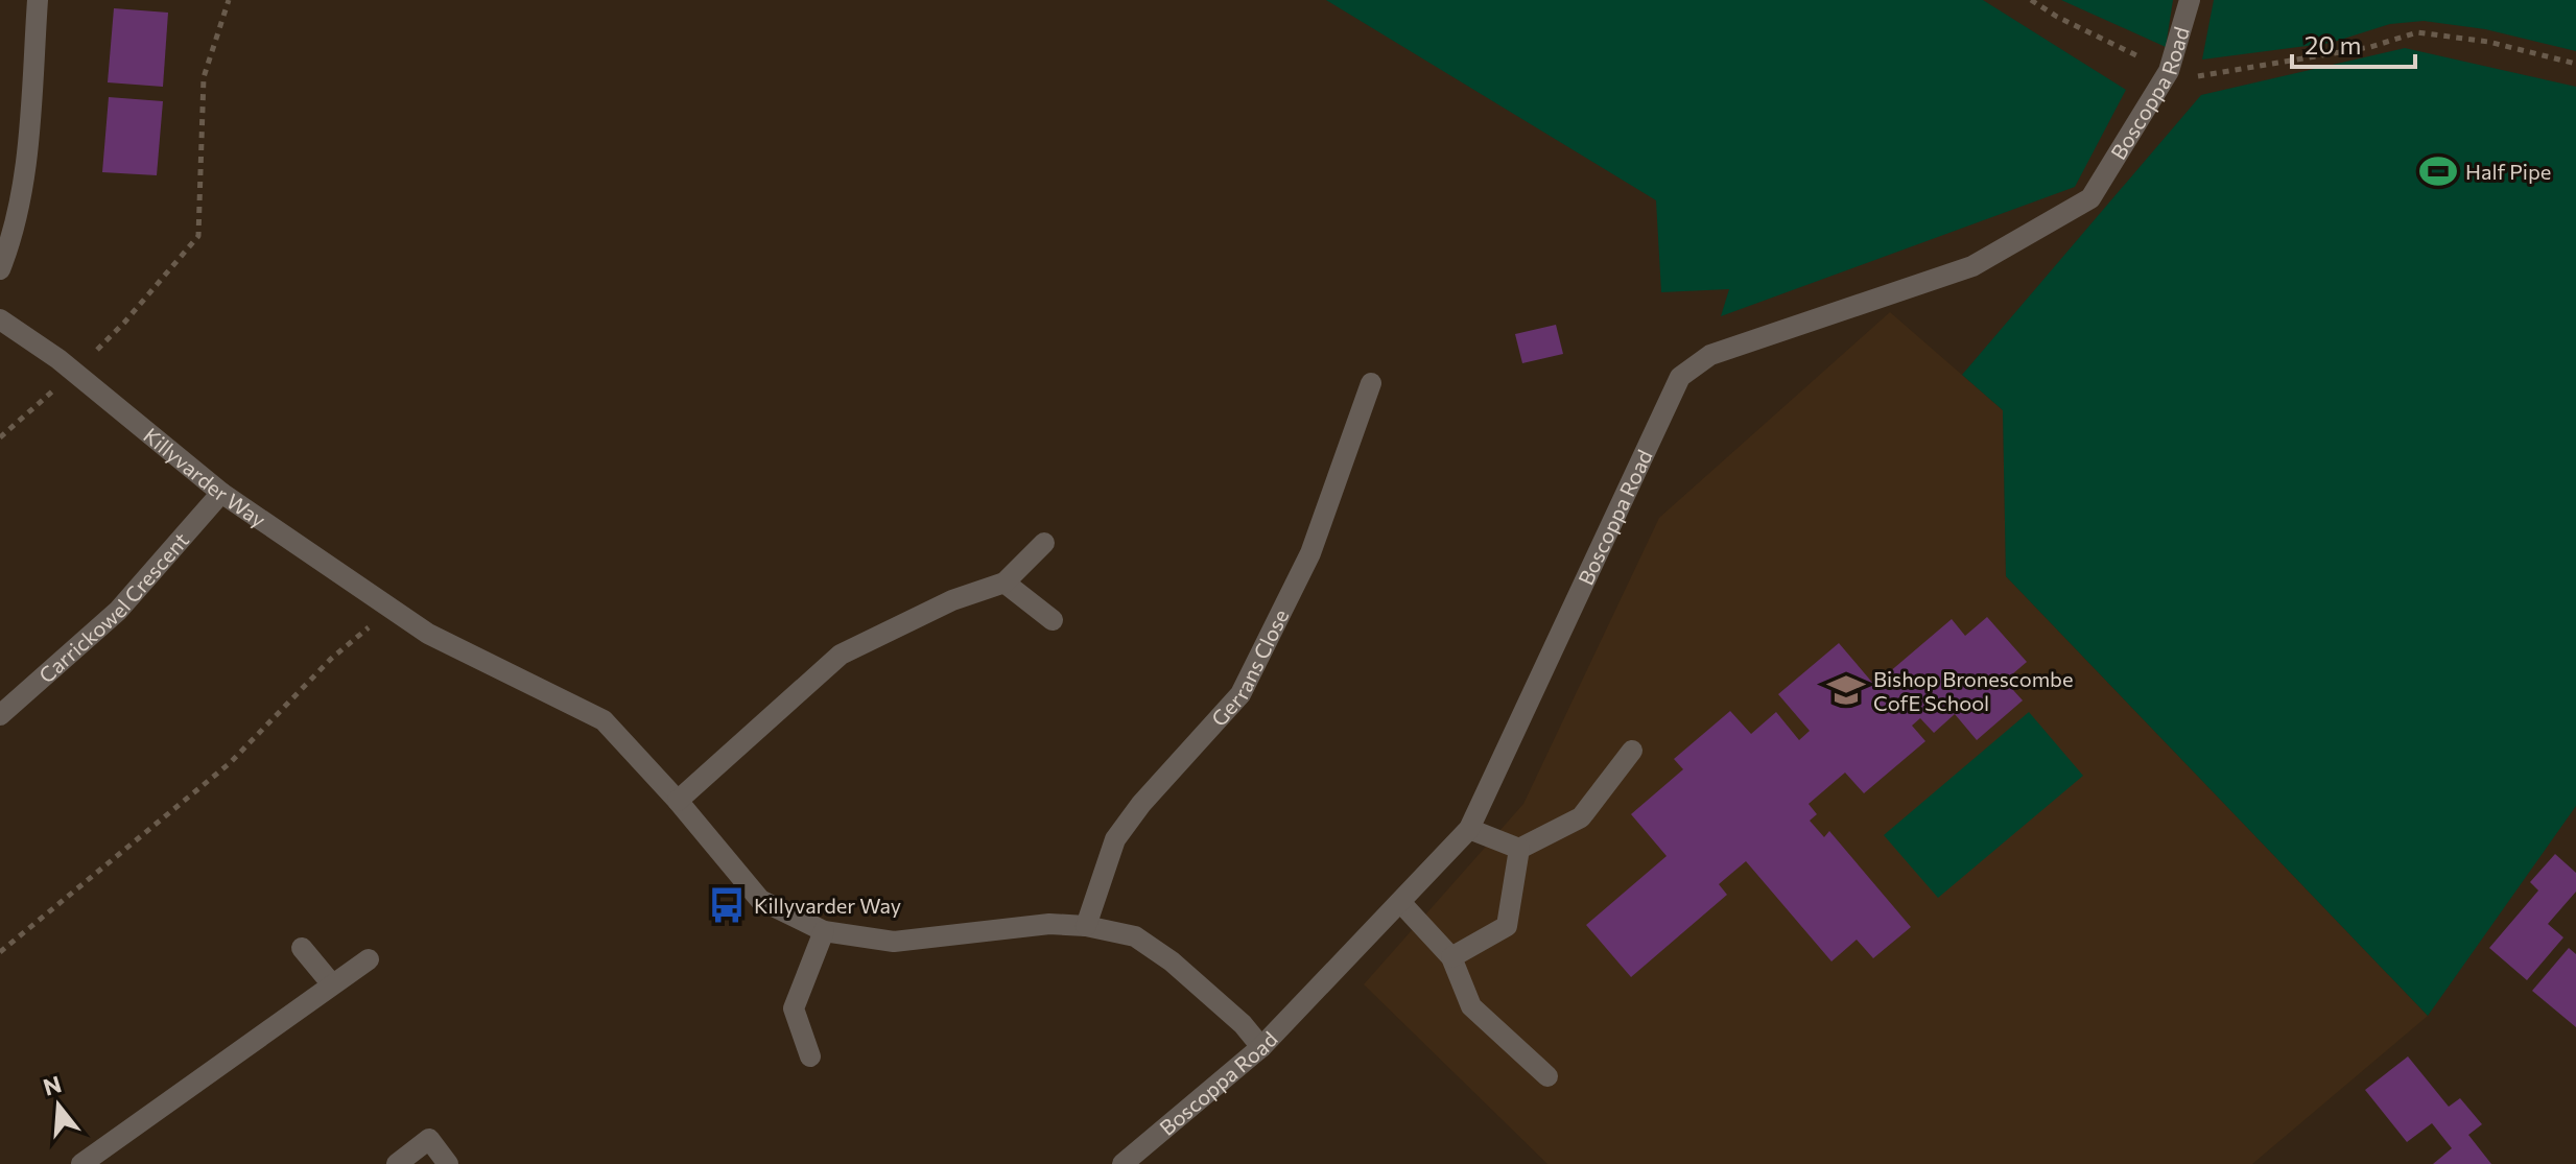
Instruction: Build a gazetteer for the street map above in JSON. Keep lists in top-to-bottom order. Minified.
{"streets":{"street":["Boscoppa Road","Killyvarder Way","Carrickowel Crescent","Gerrans Close"]},"crossings":[["Boscoppa Road","Killyvarder Way"],["Killyvarder Way","Carrickowel Crescent"],["Killyvarder Way","Gerrans Close"]],"places":{"sports":["Half Pipe"],"school or university":["Bishop Bronescombe CofE School"],"bus stop":["Killyvarder Way"]},"scale_bar":"20 m","north":"top"}
